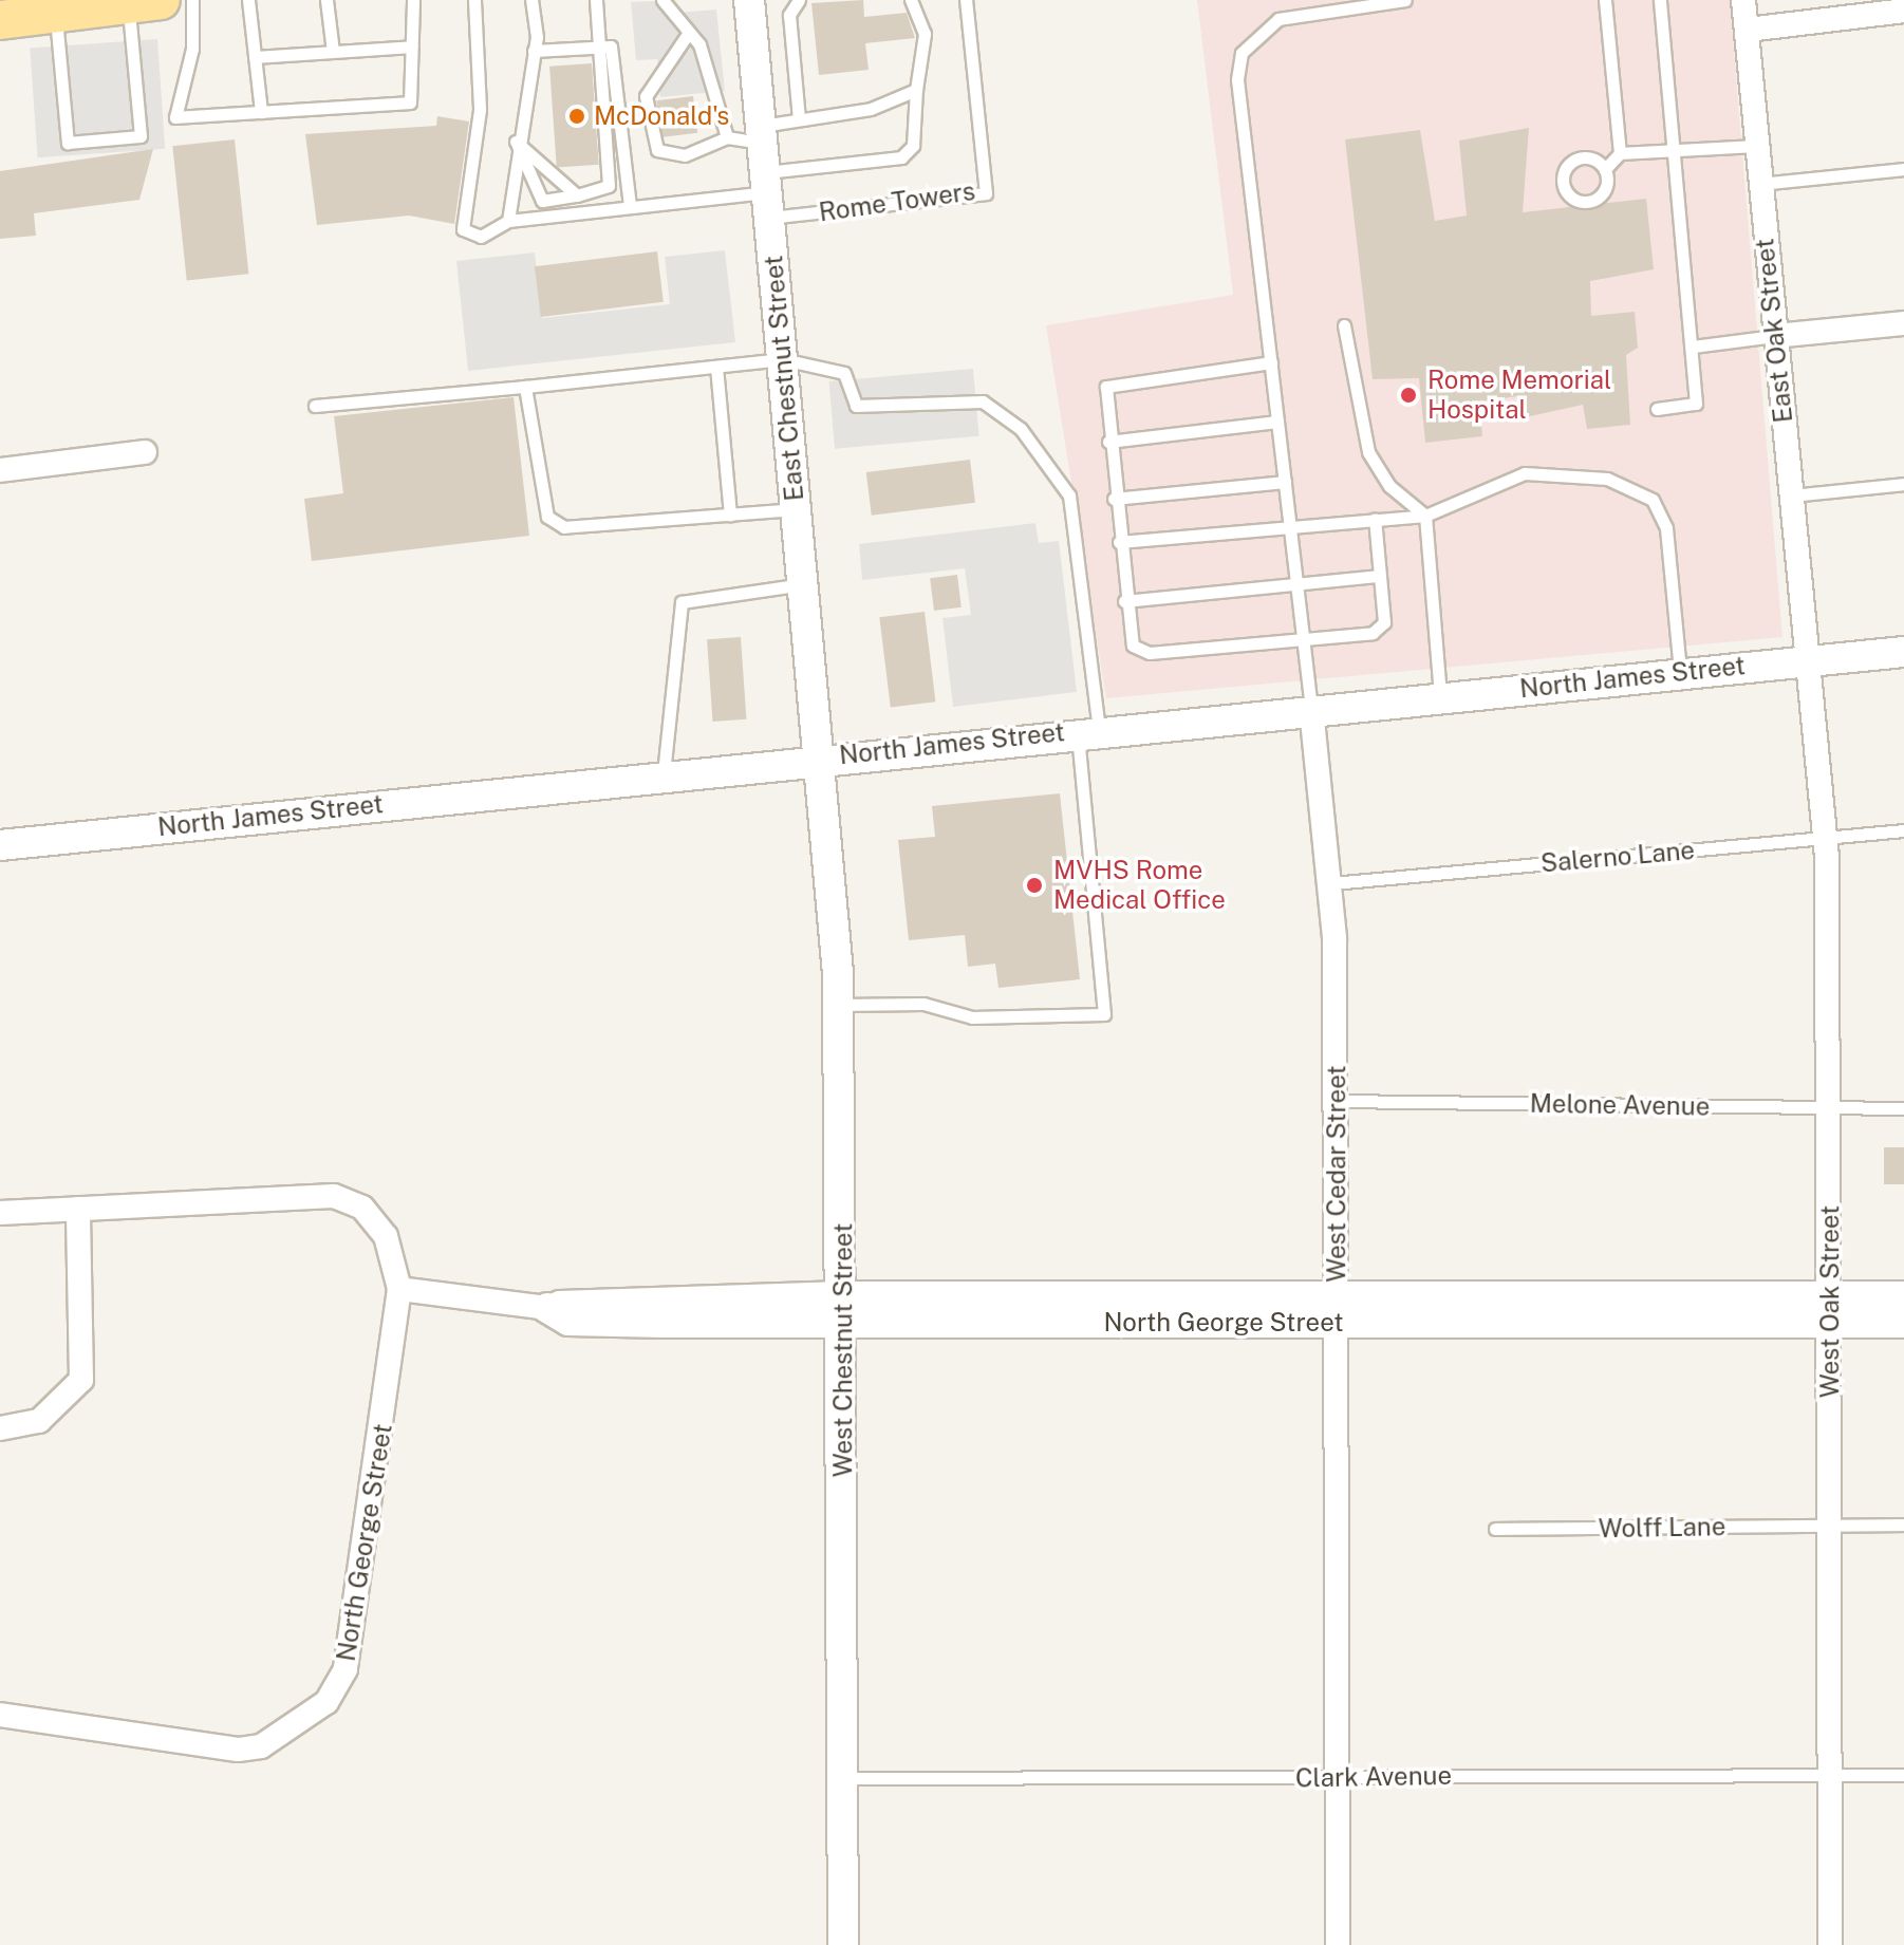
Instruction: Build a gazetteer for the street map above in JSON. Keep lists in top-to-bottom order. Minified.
{"streets":{"street":["East Oak Street","East Chestnut Street","North James Street","West Cedar Street","West Oak Street","North George Street","West Chestnut Street"],"lane":["Rome Towers","Salerno Lane","Melone Avenue","Wolff Lane","Clark Avenue"]},"crossings":[["Rome Towers","East Chestnut Street"],["East Oak Street","North James Street"],["East Oak Street","West Oak Street"],["East Chestnut Street","North James Street"],["East Chestnut Street","West Chestnut Street"],["North James Street","West Cedar Street"],["North James Street","West Oak Street"],["North James Street","West Chestnut Street"],["Salerno Lane","West Cedar Street"],["Salerno Lane","West Oak Street"],["Melone Avenue","West Cedar Street"],["Melone Avenue","West Oak Street"],["West Cedar Street","North George Street"],["West Cedar Street","Clark Avenue"],["West Oak Street","North George Street"],["West Oak Street","Wolff Lane"],["West Oak Street","Clark Avenue"],["North George Street","West Chestnut Street"],["West Chestnut Street","Clark Avenue"]],"places":["McDonald's","Rome Memorial Hospital","MVHS Rome Medical Office"]}
